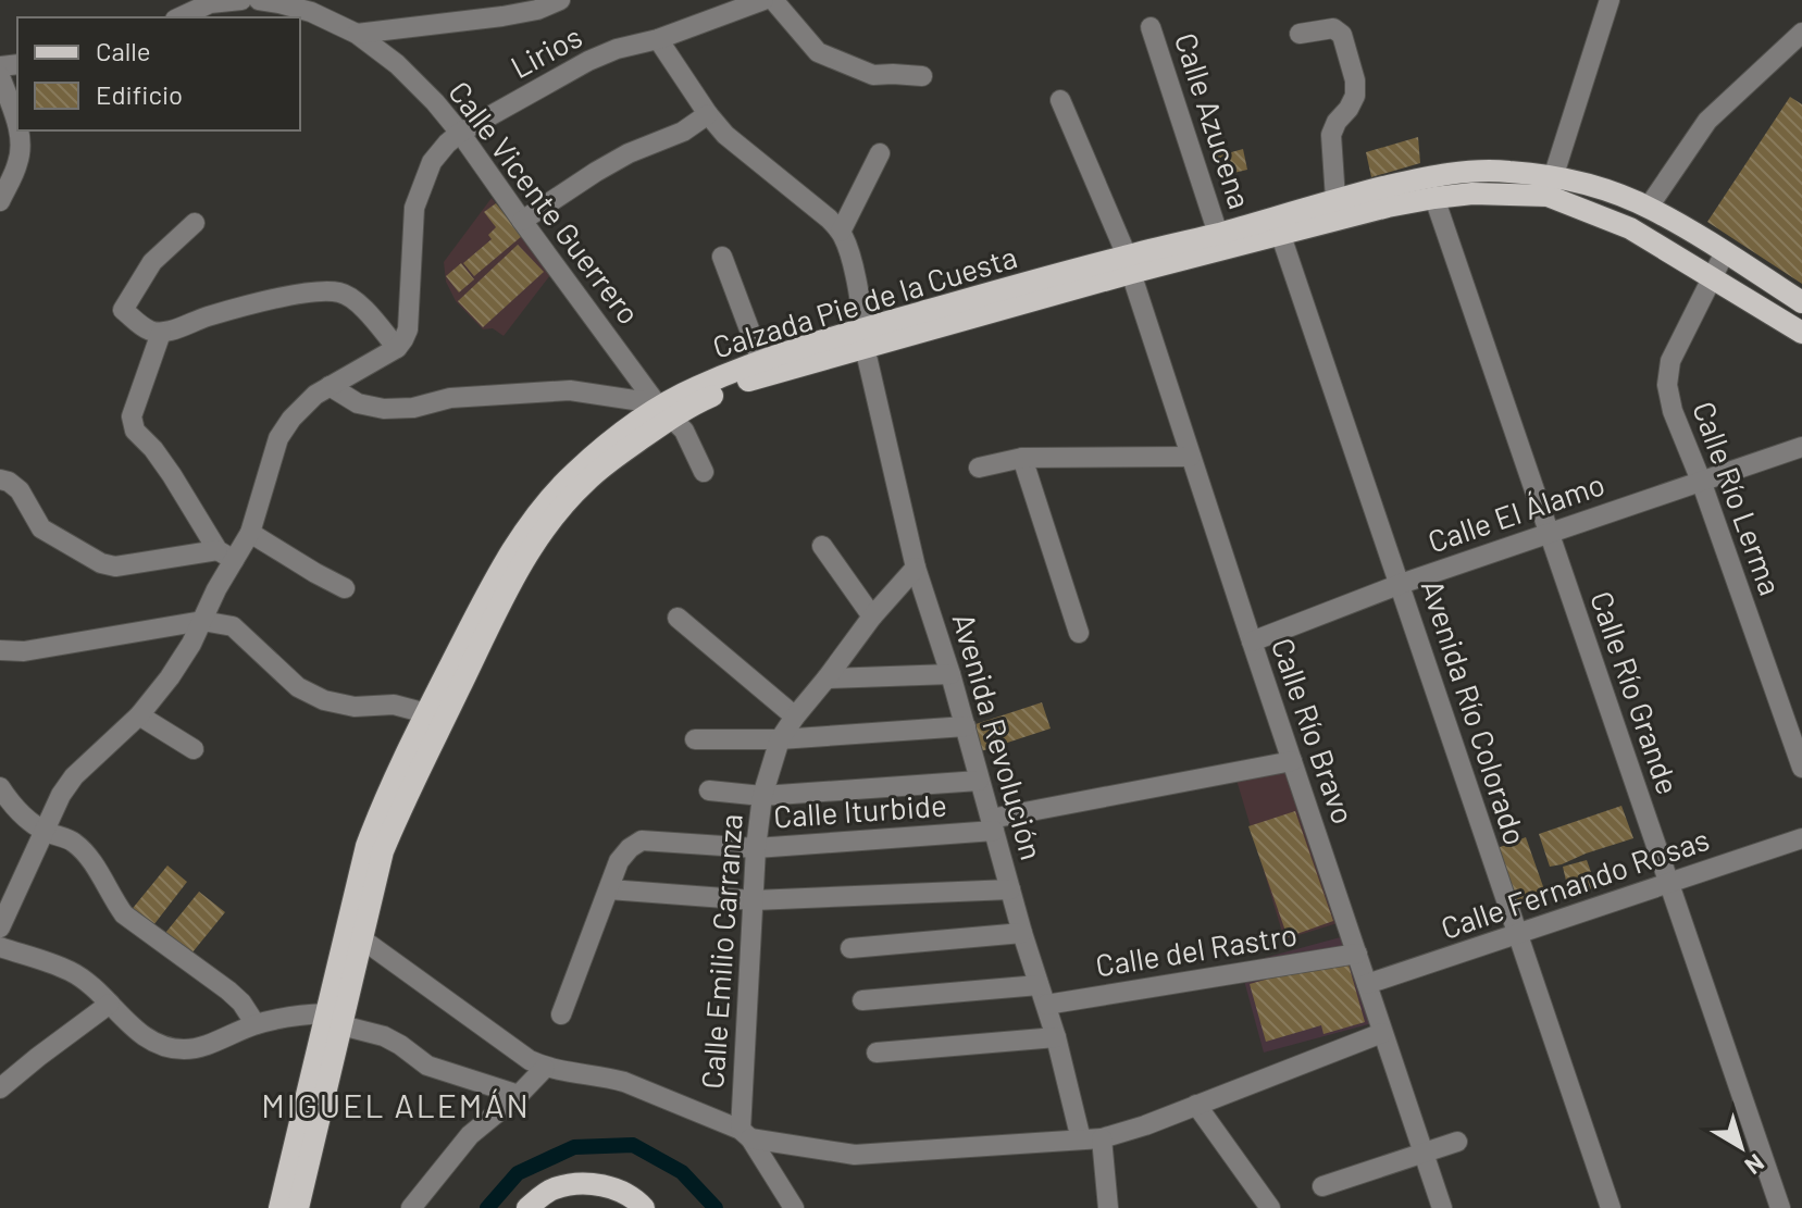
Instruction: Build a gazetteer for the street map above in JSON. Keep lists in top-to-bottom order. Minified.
{"streets":{"main road":["Calzada Pie de la Cuesta"],"street":["Lirios","Calle Azucena","Calle Vicente Guerrero","Calle Río Lerma","Calle El Álamo","Calle Río Grande","Avenida Río Colorado","Calle Río Bravo","Avenida Revolución","Calle Iturbide","Calle Fernando Rosas","Calle del Rastro","Calle Emilio Carranza"]},"crossings":[["Lirios","Calle Vicente Guerrero"],["Calle Azucena","Calzada Pie de la Cuesta"],["Calle Vicente Guerrero","Calzada Pie de la Cuesta"],["Calzada Pie de la Cuesta","Calle Río Lerma"],["Calzada Pie de la Cuesta","Calle Río Grande"],["Calzada Pie de la Cuesta","Avenida Río Colorado"],["Calzada Pie de la Cuesta","Calle Río Bravo"],["Calzada Pie de la Cuesta","Avenida Revolución"],["Calle Río Lerma","Calle El Álamo"],["Calle El Álamo","Calle Río Grande"],["Calle El Álamo","Avenida Río Colorado"],["Calle El Álamo","Calle Río Bravo"],["Calle Río Grande","Calle Fernando Rosas"],["Avenida Río Colorado","Calle Fernando Rosas"],["Calle Río Bravo","Calle Iturbide"],["Calle Río Bravo","Calle Fernando Rosas"],["Calle Río Bravo","Calle del Rastro"],["Avenida Revolución","Calle Iturbide"],["Avenida Revolución","Calle del Rastro"],["Avenida Revolución","Calle Emilio Carranza"],["Calle Iturbide","Calle Emilio Carranza"]],"districts":["MIGUEL ALEMÁN"],"legend":["Calle","Edificio"],"north":"bottom right"}
